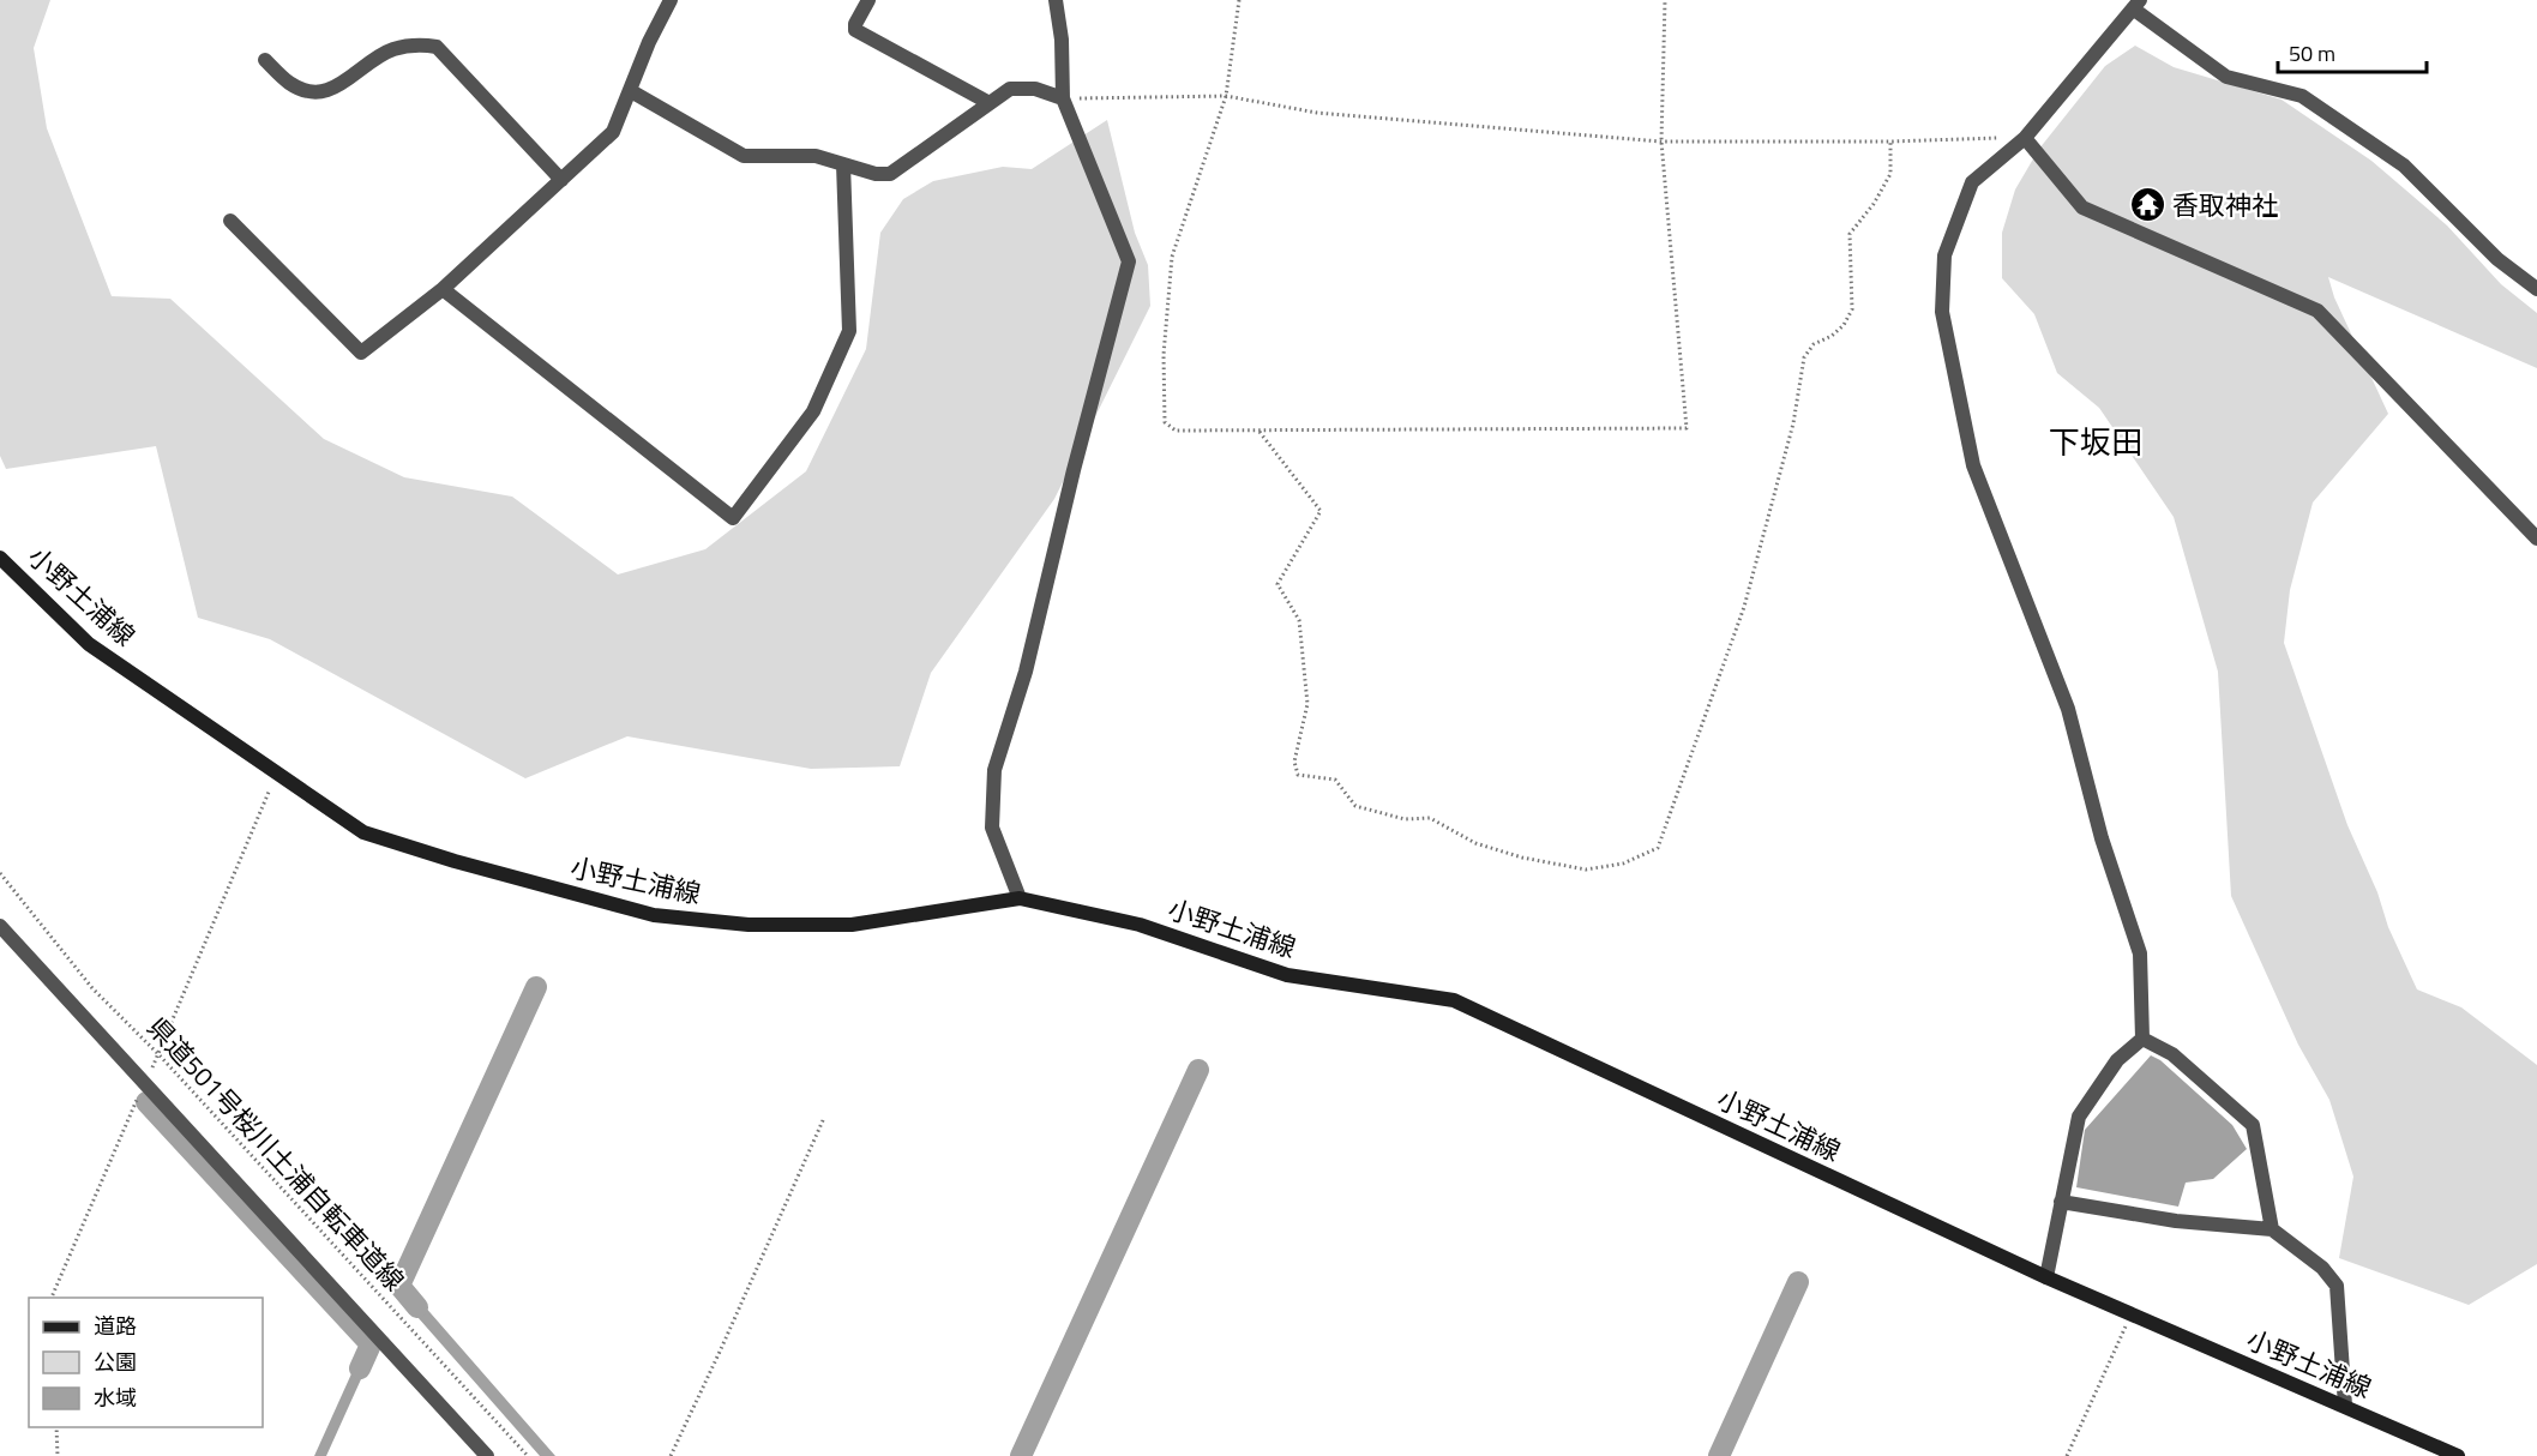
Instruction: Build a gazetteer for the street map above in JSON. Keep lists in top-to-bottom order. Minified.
{"streets":{"main road":["小野土浦線"],"path":["県道501号桜川土浦自転車道線"]},"districts":["下坂田"],"places":{"temple":["香取神社"]},"legend":["道路","公園","水域"],"scale_bar":"50 m"}
